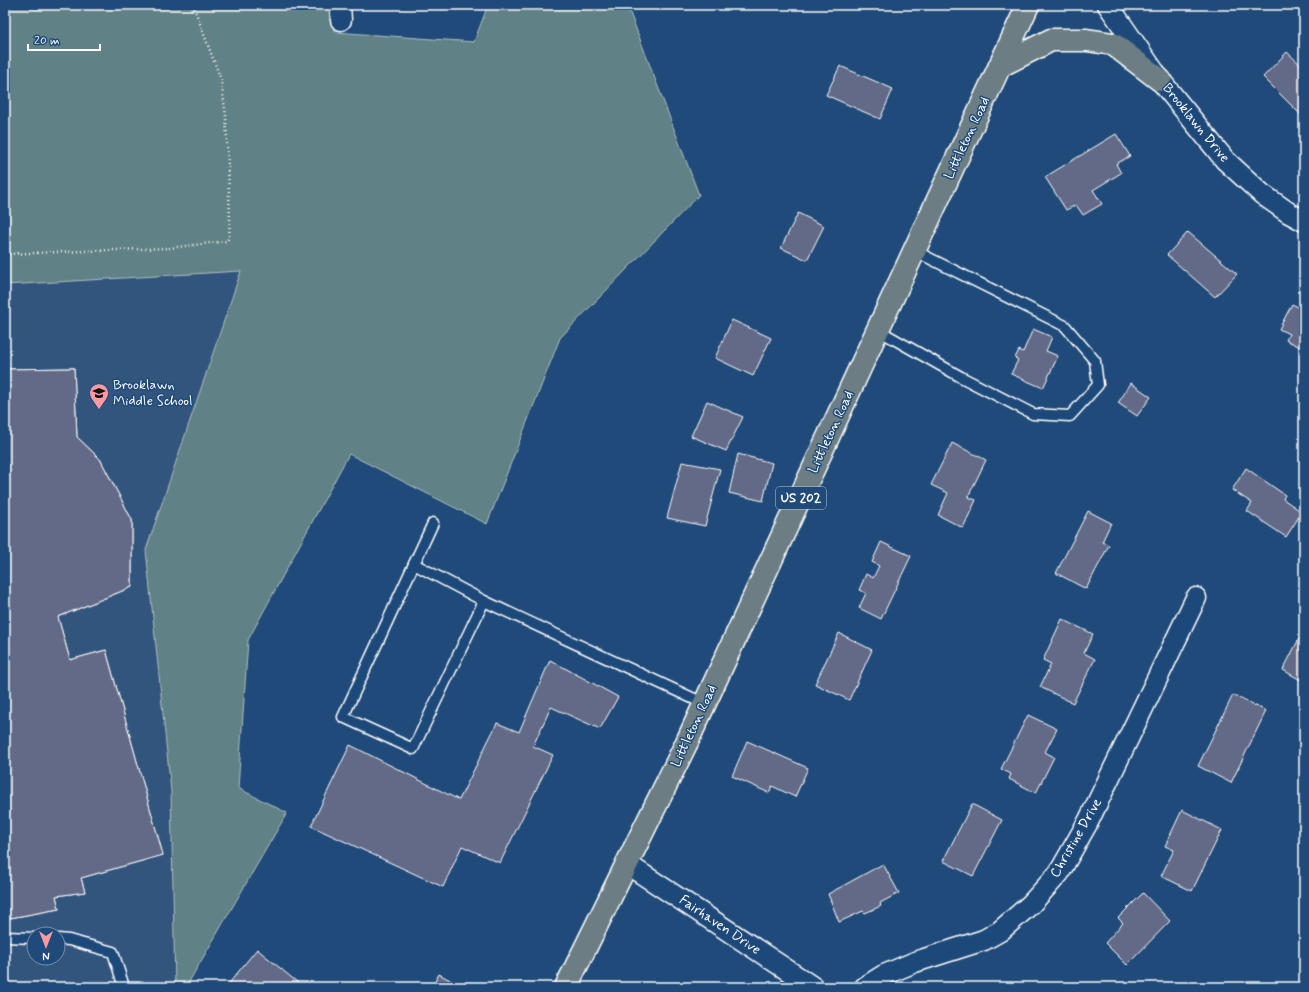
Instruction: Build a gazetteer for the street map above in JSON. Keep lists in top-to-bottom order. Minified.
{"streets":{"main road":["Littleton Road","US 202"],"street":["Brooklawn Drive","Christine Drive","Fairhaven Drive"]},"crossings":[["Littleton Road","Fairhaven Drive"]],"places":{"school or university":["Brooklawn Middle School"]},"scale_bar":"20 m","north":"bottom"}
